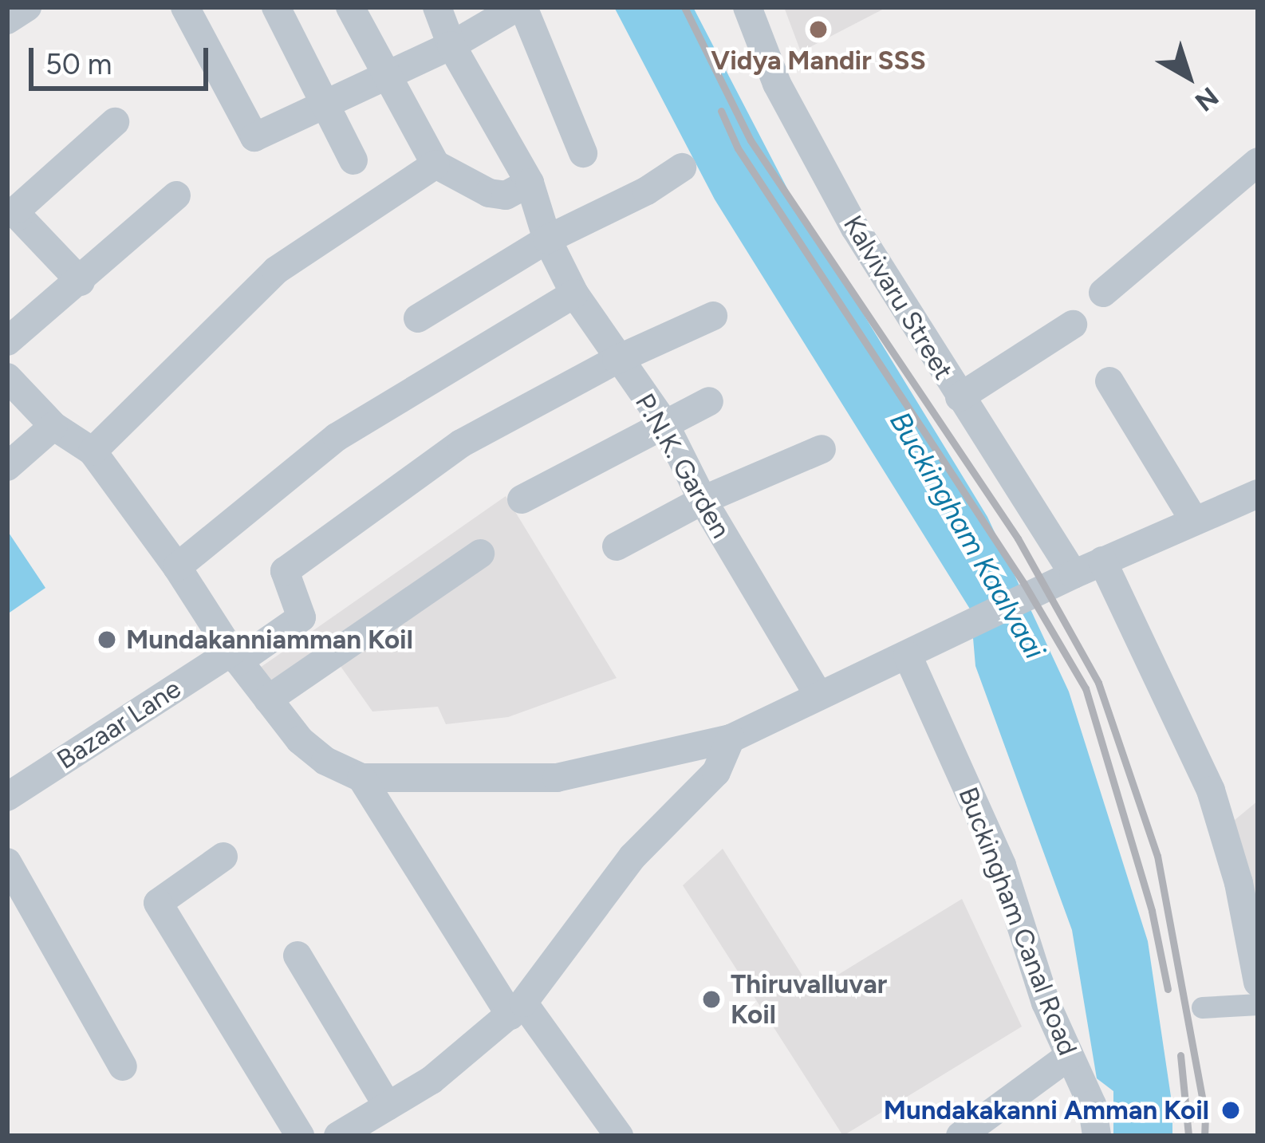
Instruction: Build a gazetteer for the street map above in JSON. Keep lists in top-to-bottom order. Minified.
{"streets":{"street":["Kalvivaru Street","P.N.K. Garden","Bazaar Lane","Buckingham Canal Road"]},"crossings":[["P.N.K. Garden","Bazaar Lane"]],"water":["Buckingham Kaalvaai"],"places":["Vidya Mandir SSS","Mundakanniamman Koil","Thiruvalluvar Koil","Mundakakanni Amman Koil"],"scale_bar":"50 m","north":"bottom right"}
